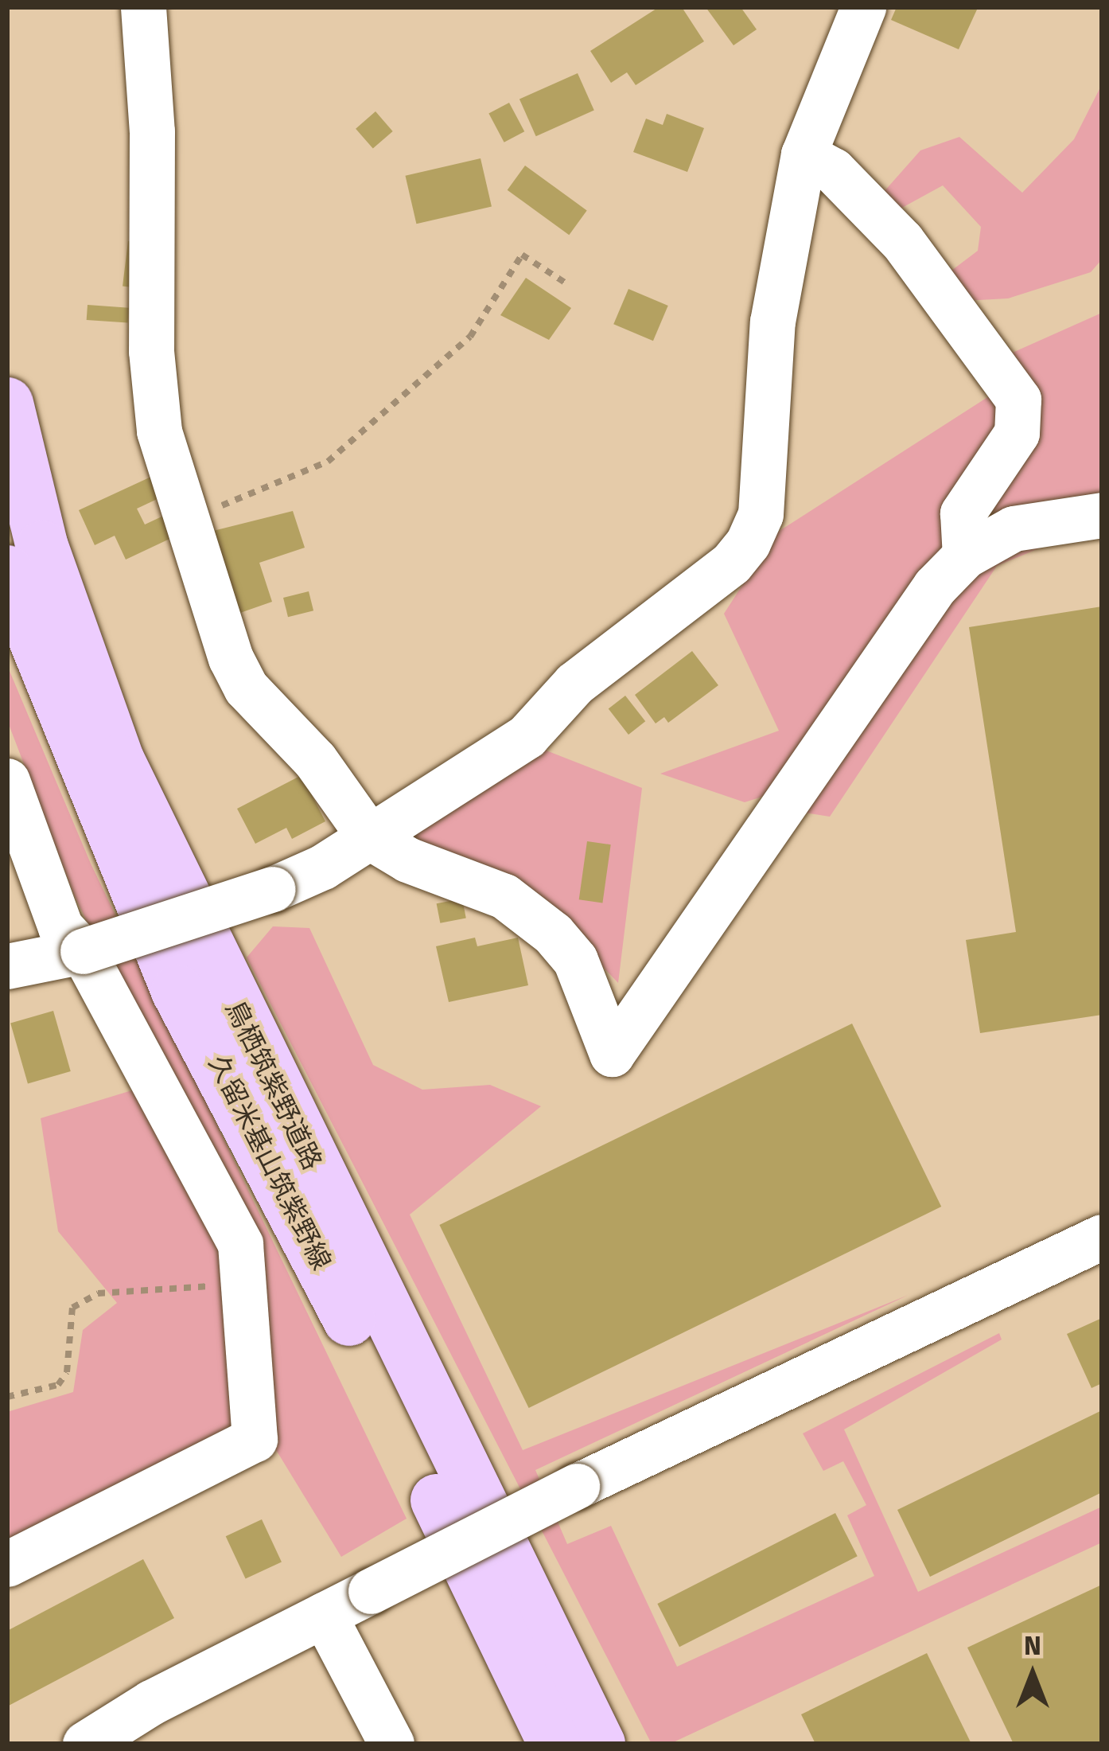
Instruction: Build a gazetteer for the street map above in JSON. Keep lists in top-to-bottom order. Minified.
{"streets":{"main road":["鳥栖筑紫野道路","久留米基山筑紫野線"]},"north":"top"}
